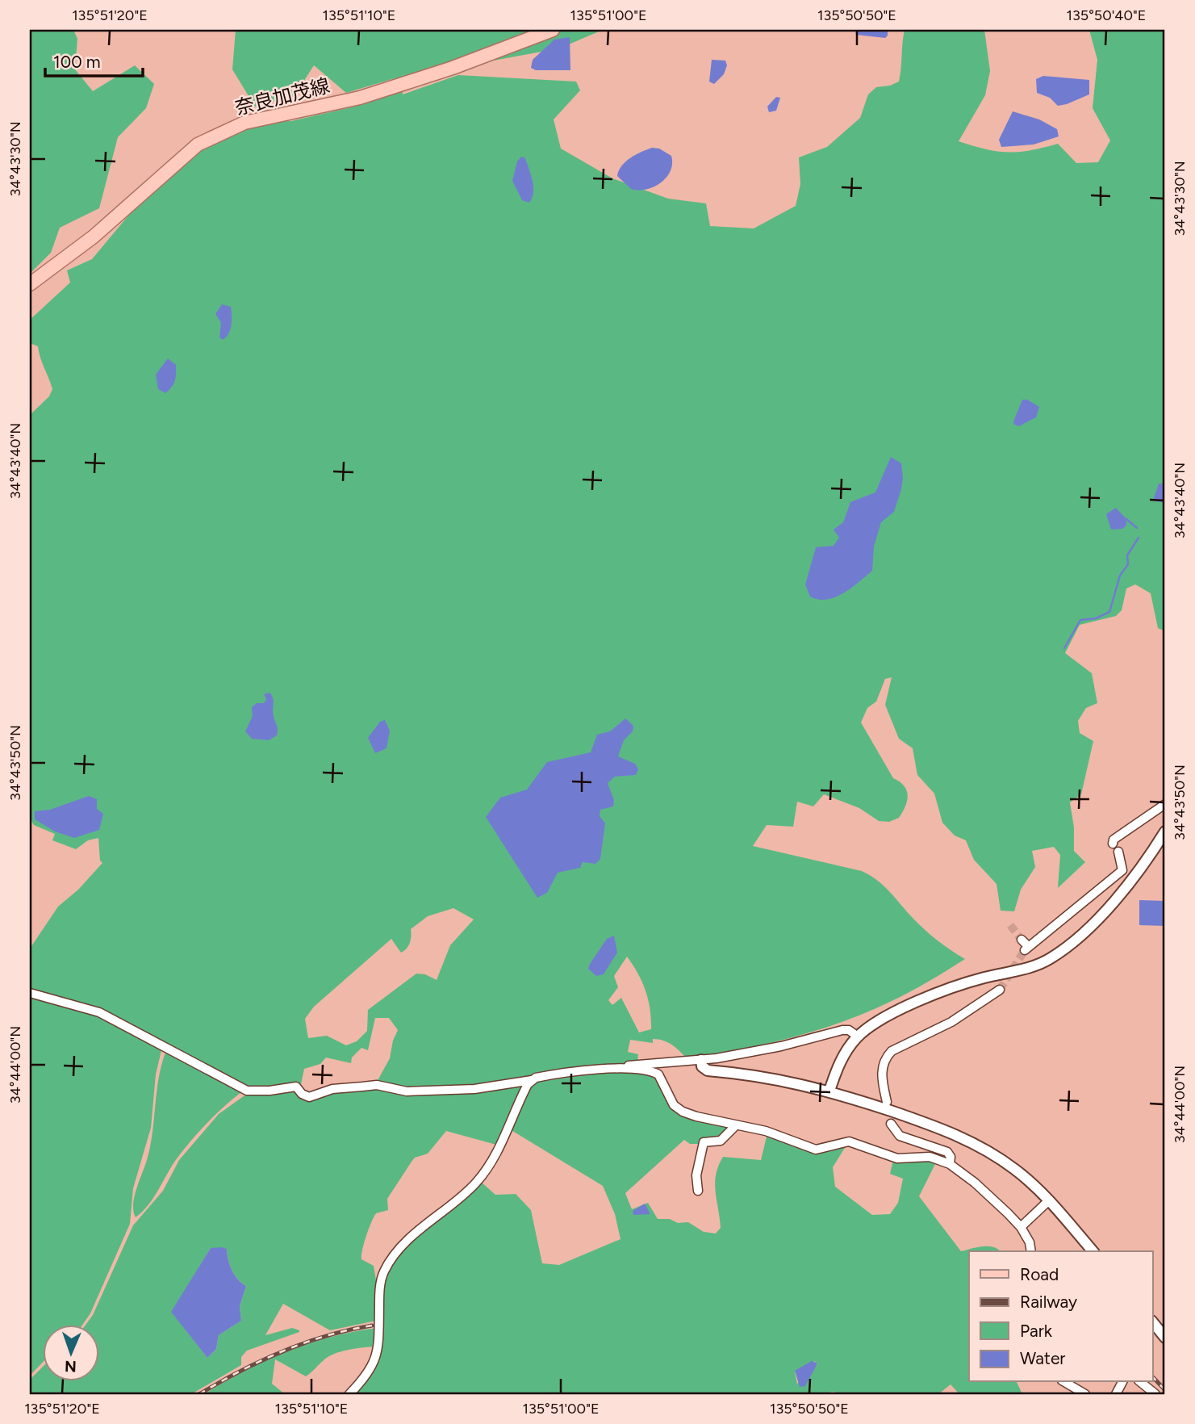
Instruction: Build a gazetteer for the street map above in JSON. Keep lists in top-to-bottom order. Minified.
{"streets":{"main road":["奈良加茂線"]},"legend":["Road","Railway","Park","Water"],"scale_bar":"100 m","north":"bottom","coordinates":["135°51'20\"E","135°51'10\"E","135°51'00\"E","135°50'50\"E","135°50'40\"E","34°43'30\"N","34°43'40\"N","34°43'50\"N","34°44'00\"N"]}
